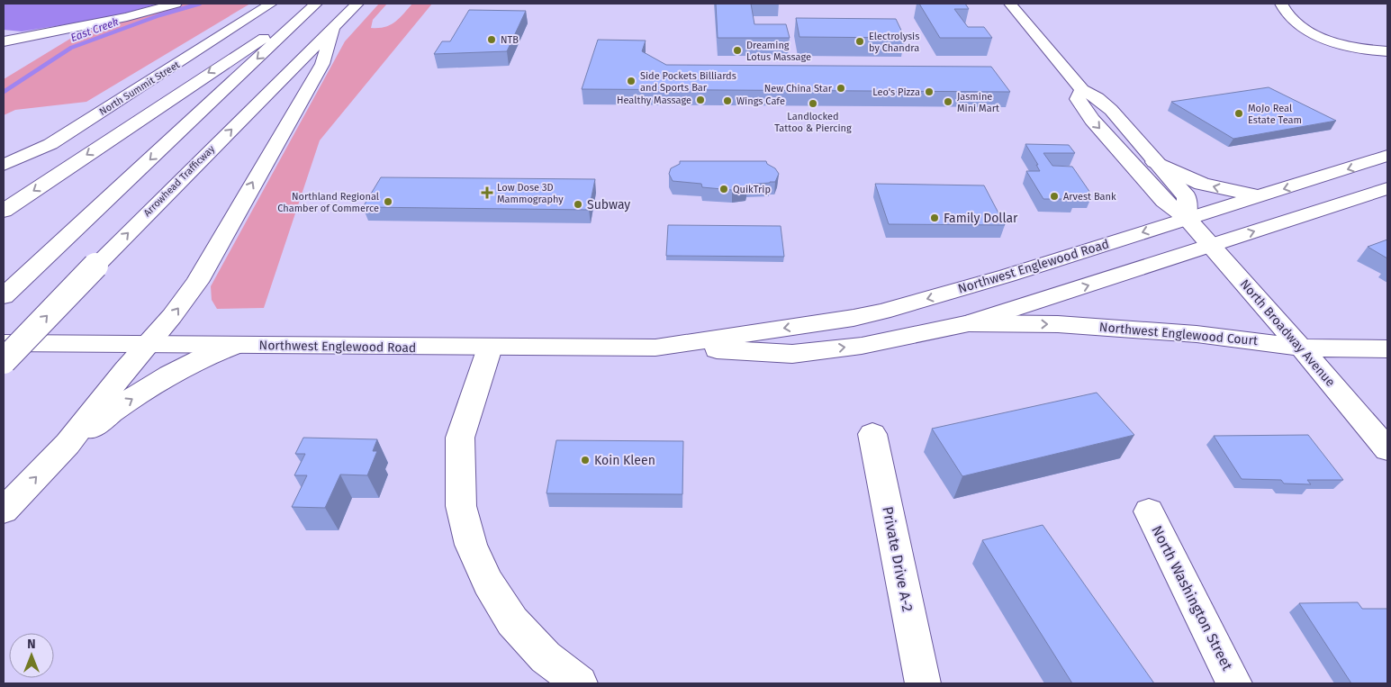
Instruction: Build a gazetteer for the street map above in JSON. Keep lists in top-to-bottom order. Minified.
{"streets":{"main road":["North Summit Street","Arrowhead Trafficway","Northwest Englewood Road","North Broadway Avenue","Northwest Englewood Court","Private Drive A-2","North Washington Street"]},"crossings":[["Northwest Englewood Road","North Broadway Avenue"],["Northwest Englewood Road","Northwest Englewood Court"],["North Broadway Avenue","Northwest Englewood Court"]],"water":["East Creek"],"places":{"other":["NTB","Electrolysis by Chandra","Dreaming Lotus Massage","Side Pockets Billiards and Sports Bar","New China Star","Leo's Pizza","Healthy Massage","Wings Cafe","Jasmine Mini Mart","Landlocked Tattoo & Piercing","MoJo Real Estate Team","QuikTrip","Arvest Bank","Northland Regional Chamber of Commerce","Subway","Family Dollar","Koin Kleen"],"health":["Low Dose 3D Mammography"]},"north":"top"}
